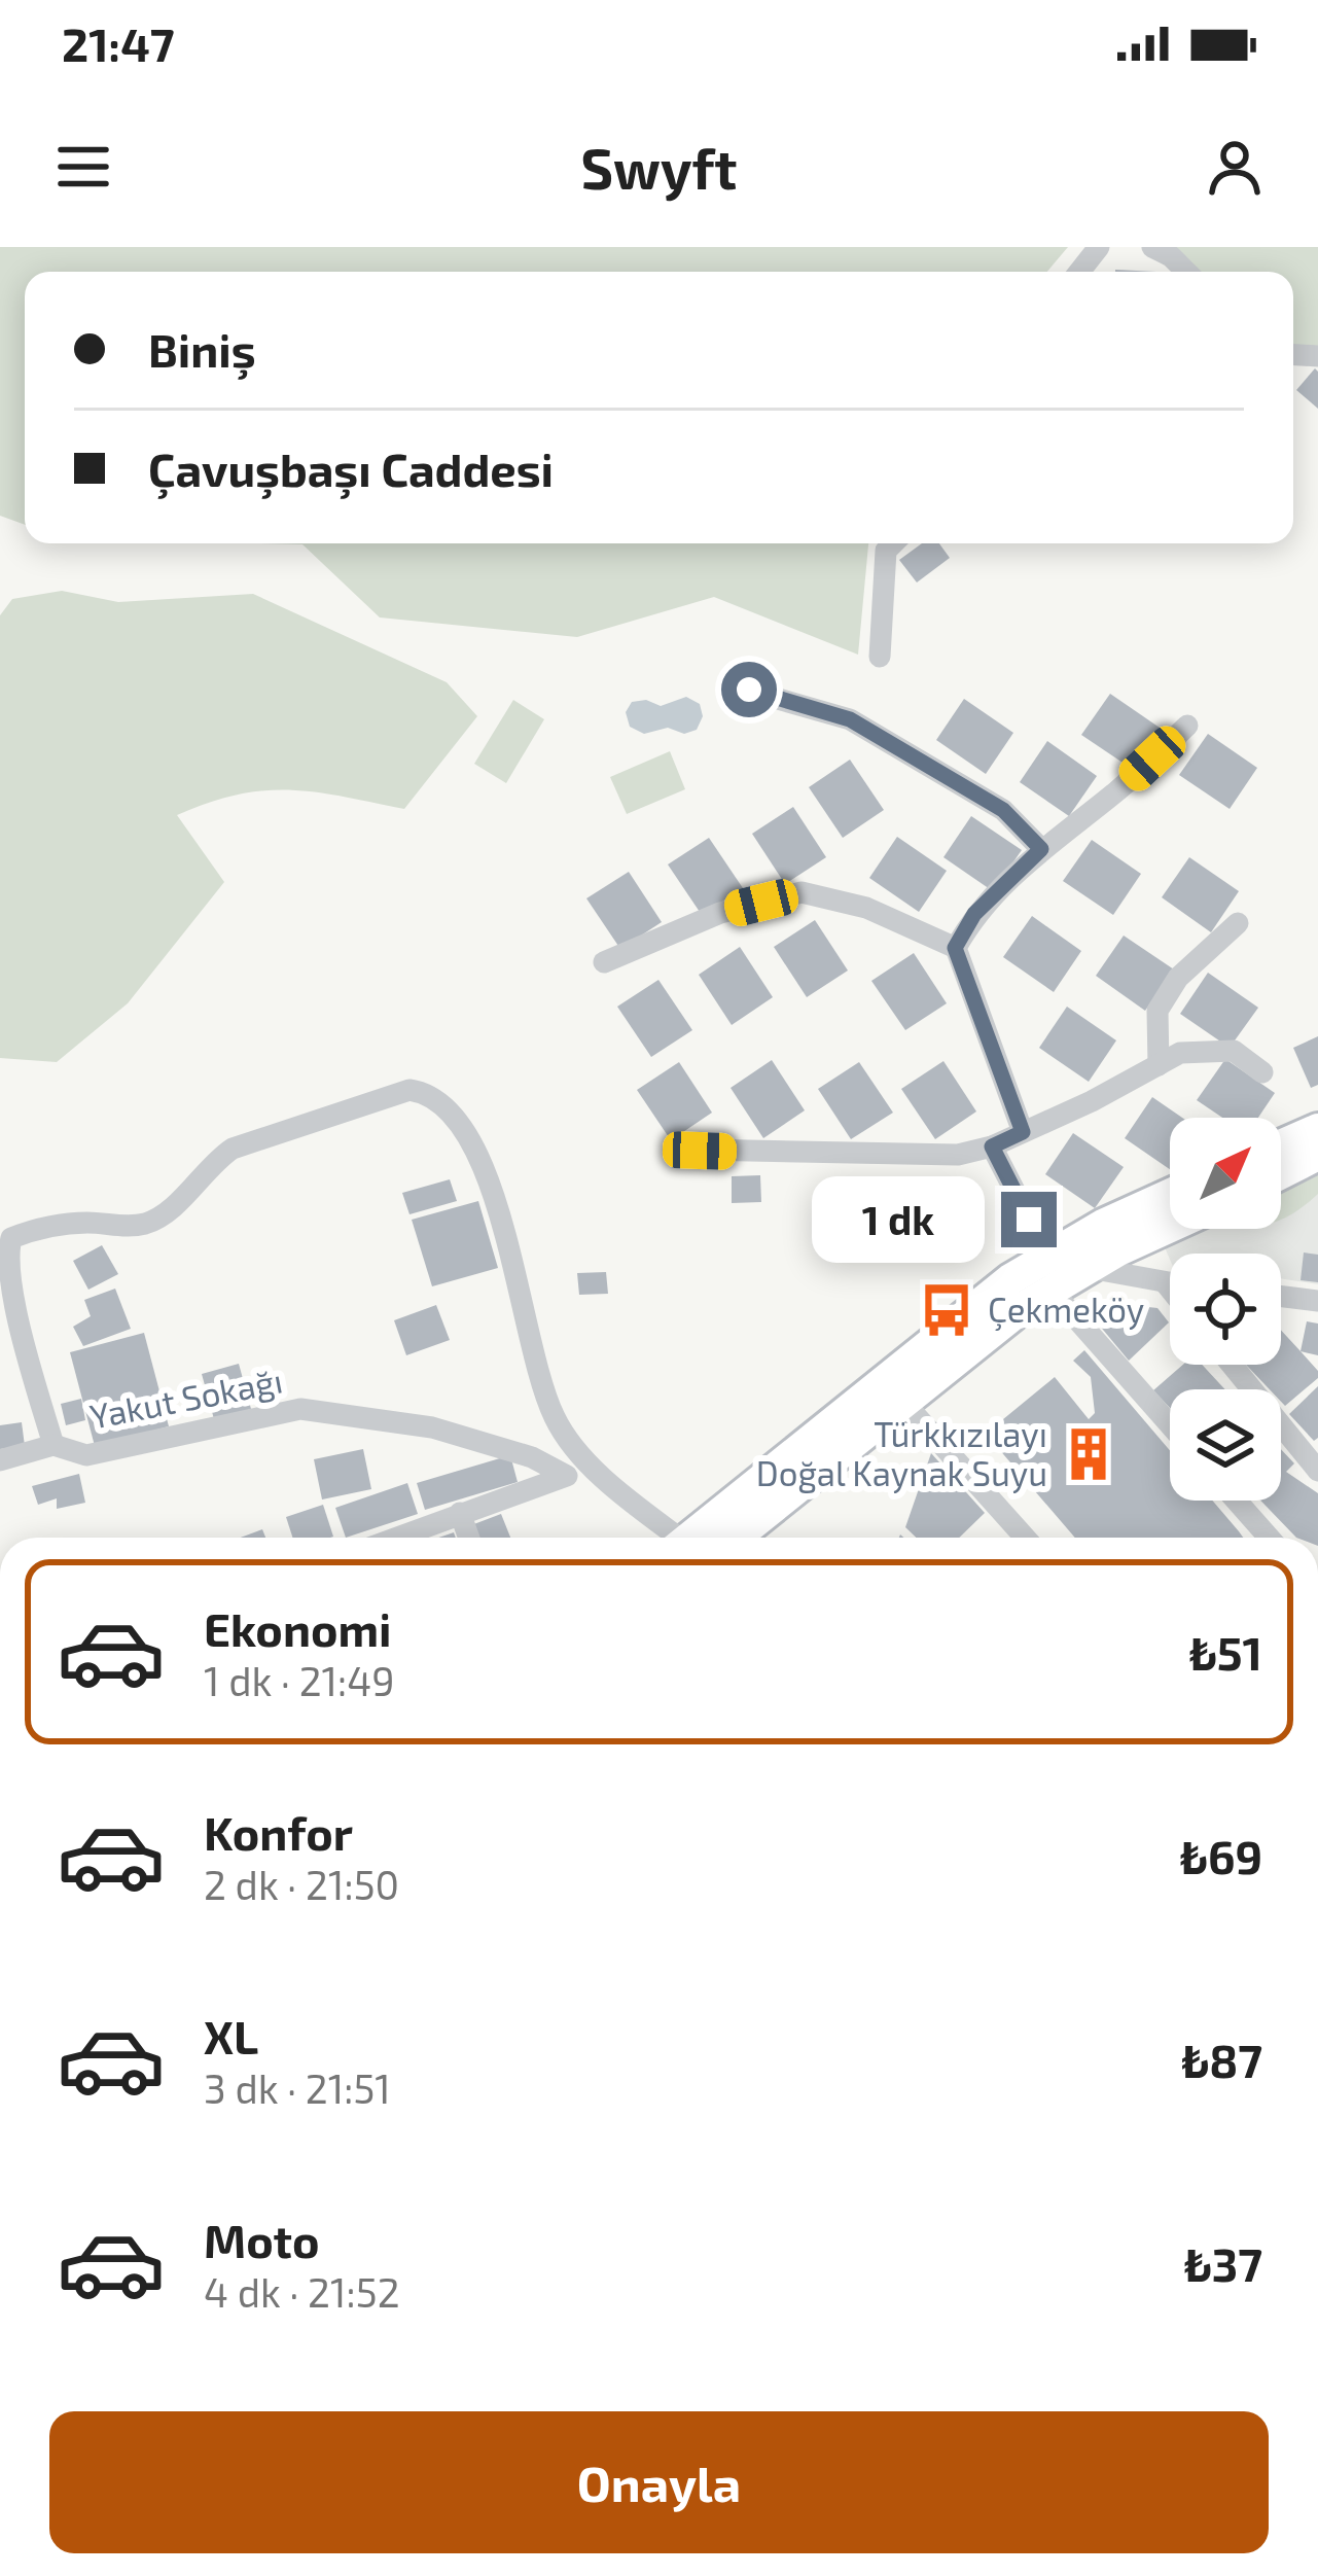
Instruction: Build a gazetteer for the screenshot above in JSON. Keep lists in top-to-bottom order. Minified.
{"streets":{"street":["Yakut Sokağı"]},"places":{"bus stop":["Çekmeköy"],"building":["Türkkızılayı Doğal Kaynak Suyu"]},"north":"top right","page":{"status":"21:47","header":"Swyft","banner":["Biniş","Çavuşbaşı Caddesi"],"bubble":"1 dk","list":[{"name":"Ekonomi","note":"1 dk · 21:49","value":"₺51"},{"name":"Konfor","note":"2 dk · 21:50","value":"₺69"},{"name":"XL","note":"3 dk · 21:51","value":"₺87"},{"name":"Moto","note":"4 dk · 21:52","value":"₺37"}],"buttons":"Onayla"}}
